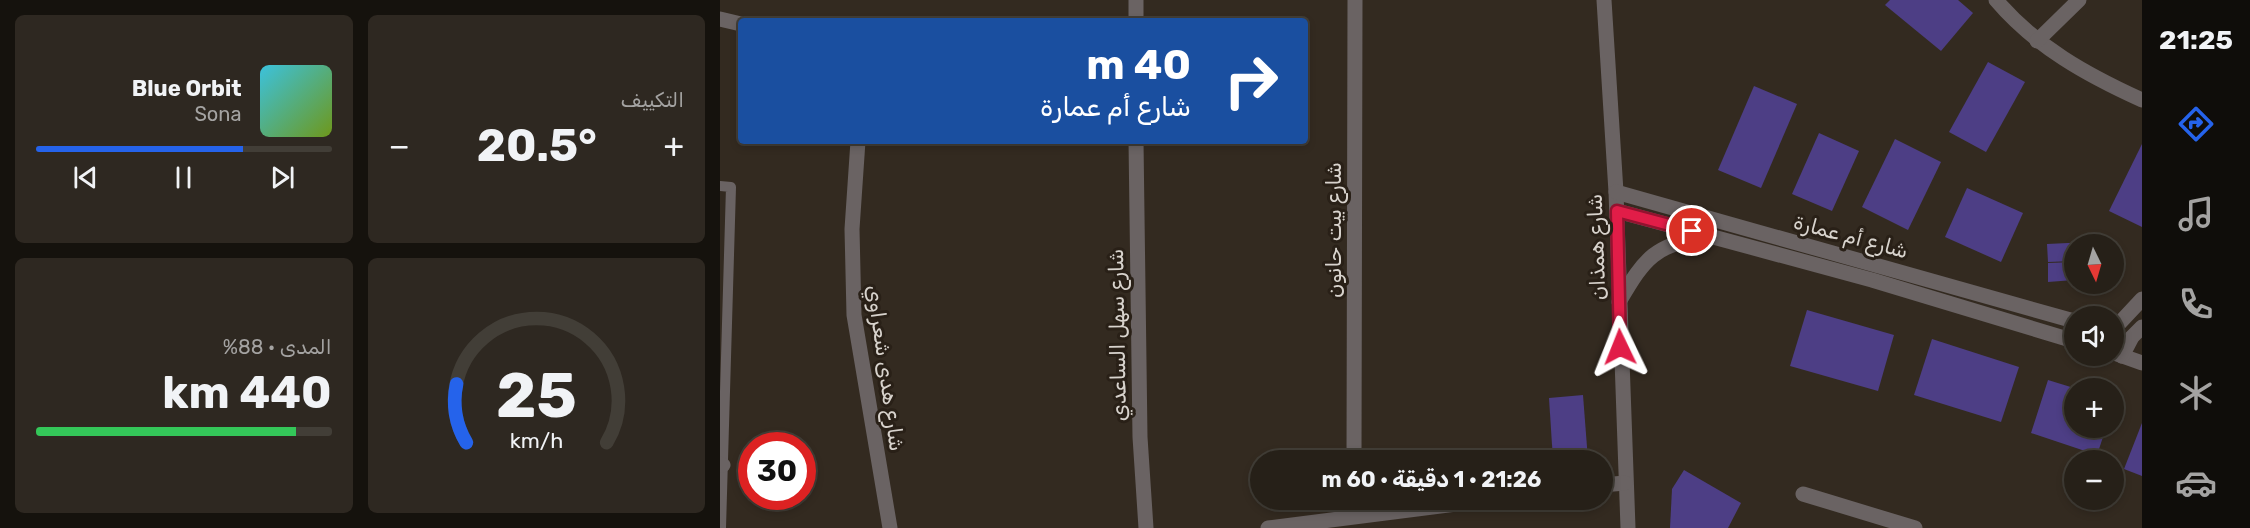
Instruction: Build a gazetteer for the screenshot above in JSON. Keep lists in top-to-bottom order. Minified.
{"streets":{"street":["شارع بيت حانون","شارع أم عمارة","شارع همذان","شارع سهل الساعدي","شارع هدى شعراوي"]},"crossings":[["شارع أم عمارة","شارع همذان"]],"north":"bottom","page":{"tabs":"21:25","tile":["التكييف",["المدى · 88%","440 km"]],"turn":["40 m","شارع أم عمارة"],"song":["Blue Orbit","Sona"],"heat":["−","20.5°","+"],"map_buttons":["+","−"],"limit":"30","trip":"21:26 · 1 دقيقة · 60 m","gauge":["25","km/h"]}}
